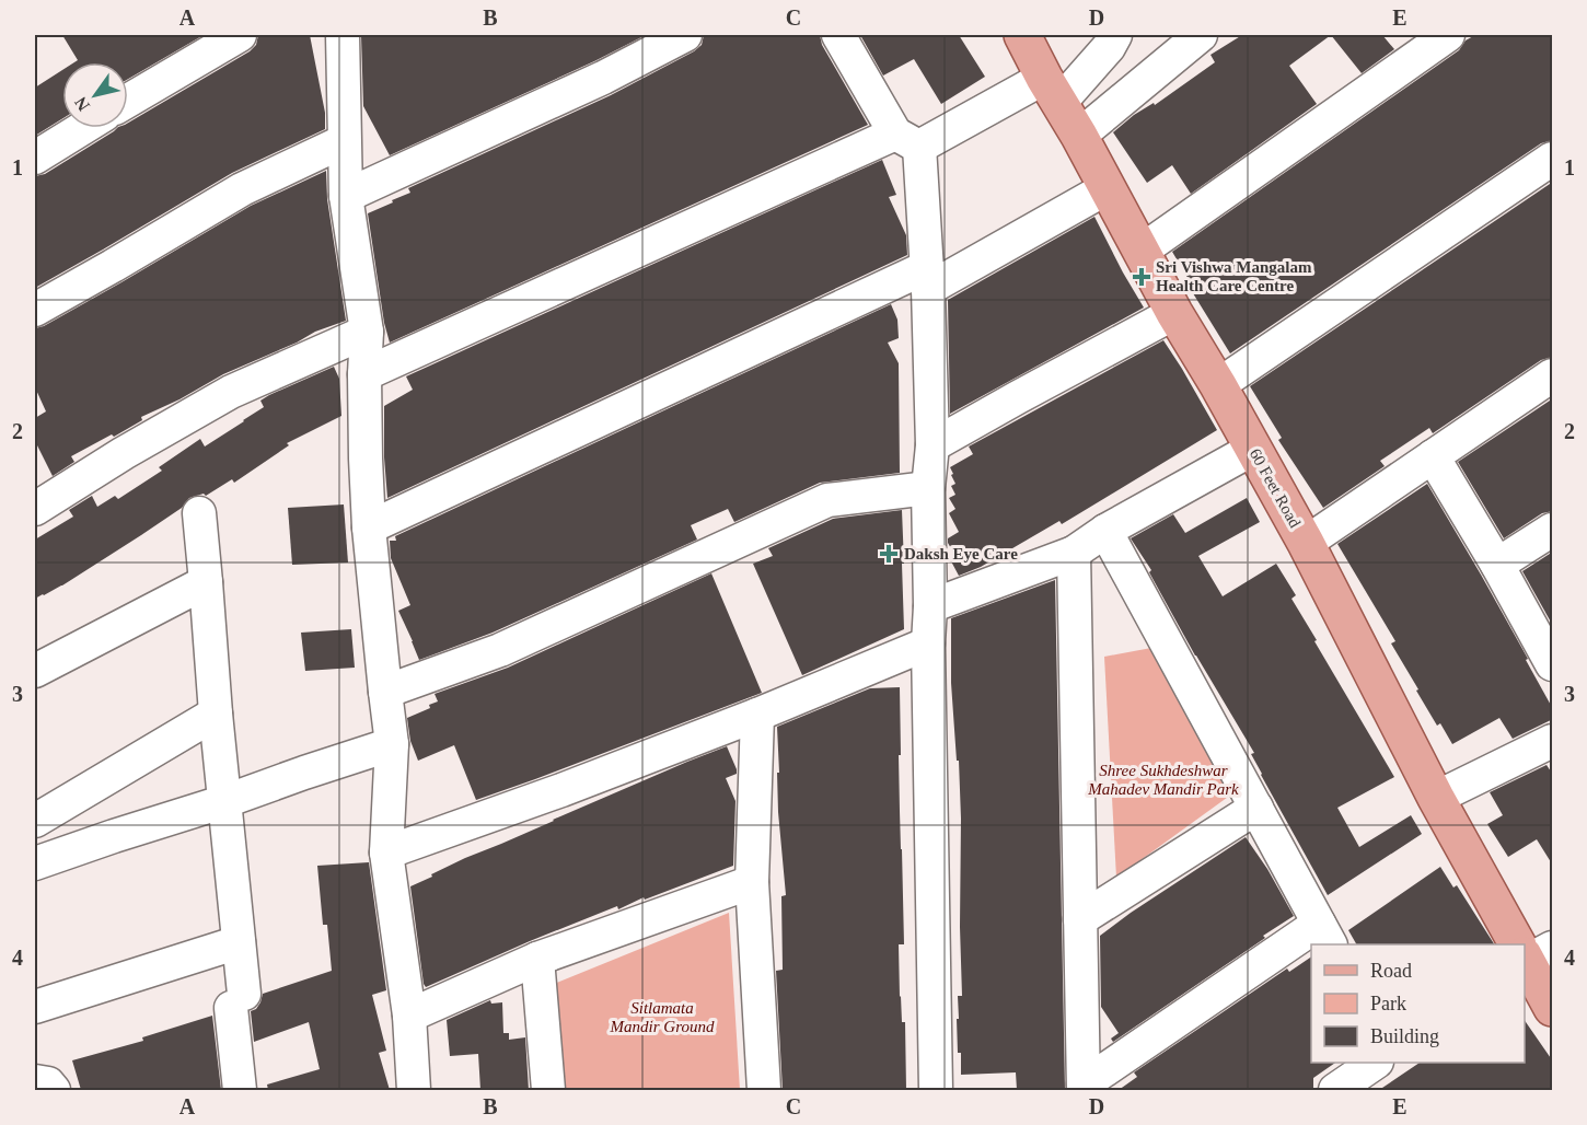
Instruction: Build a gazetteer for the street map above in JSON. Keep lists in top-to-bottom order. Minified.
{"streets":{"main road":["60 Feet Road"]},"parks":["Shree Sukhdeshwar Mahadev Mandir Park","Sitlamata Mandir Ground"],"places":{"health":["Sri Vishwa Mangalam Health Care Centre","Daksh Eye Care"]},"legend":["Road","Park","Building"],"north":"bottom left","grid":{"columns":["A","B","C","D","E"],"rows":["1","2","3","4"]}}
